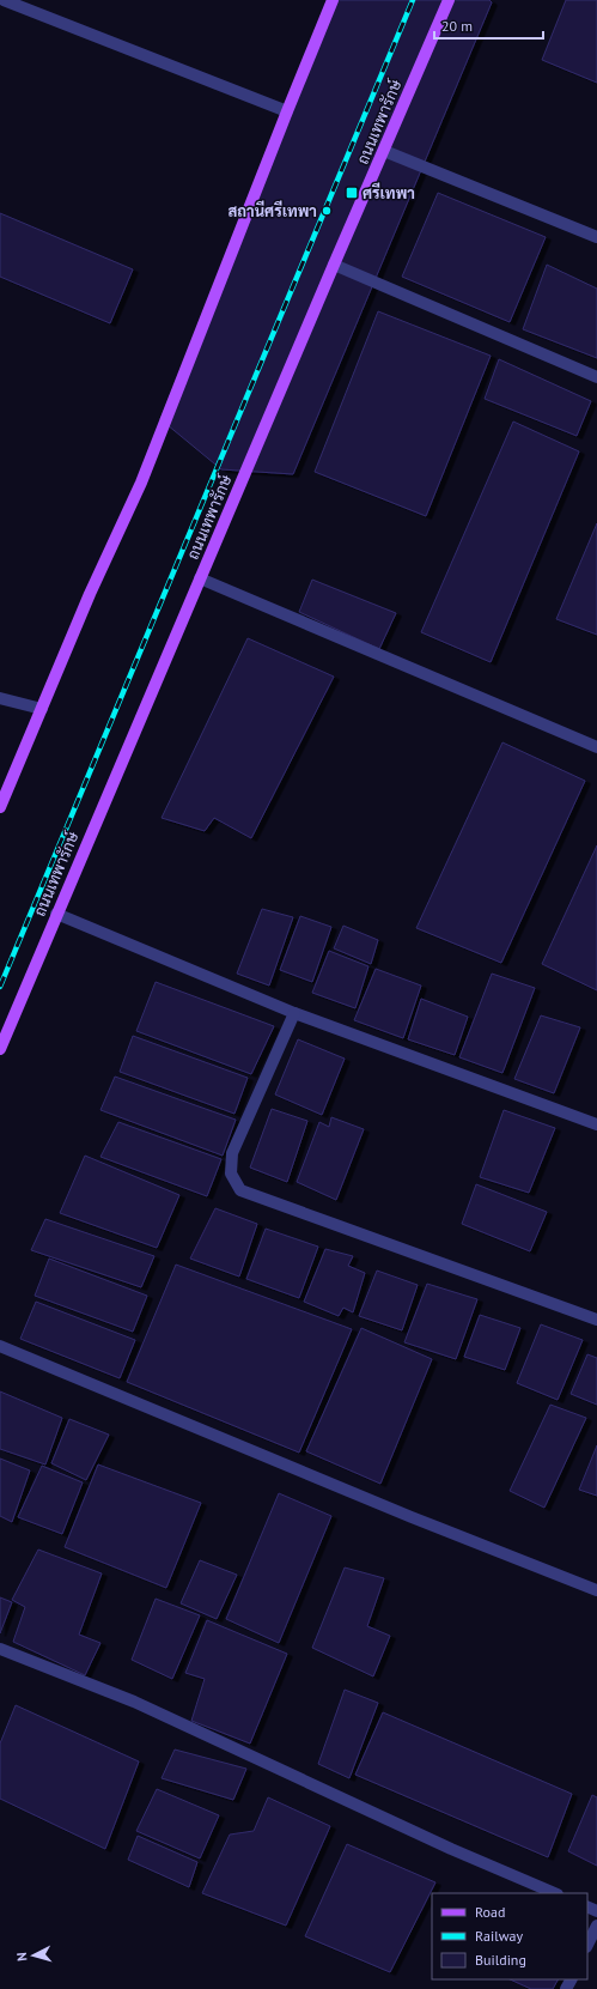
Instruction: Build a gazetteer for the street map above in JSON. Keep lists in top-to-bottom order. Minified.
{"streets":{"main road":["ถนนเทพารักษ์"]},"places":{"transit":["ศรีเทพา"],"other":["สถานีศรีเทพา"]},"legend":["Road","Railway","Building"],"scale_bar":"20 m","north":"left"}
